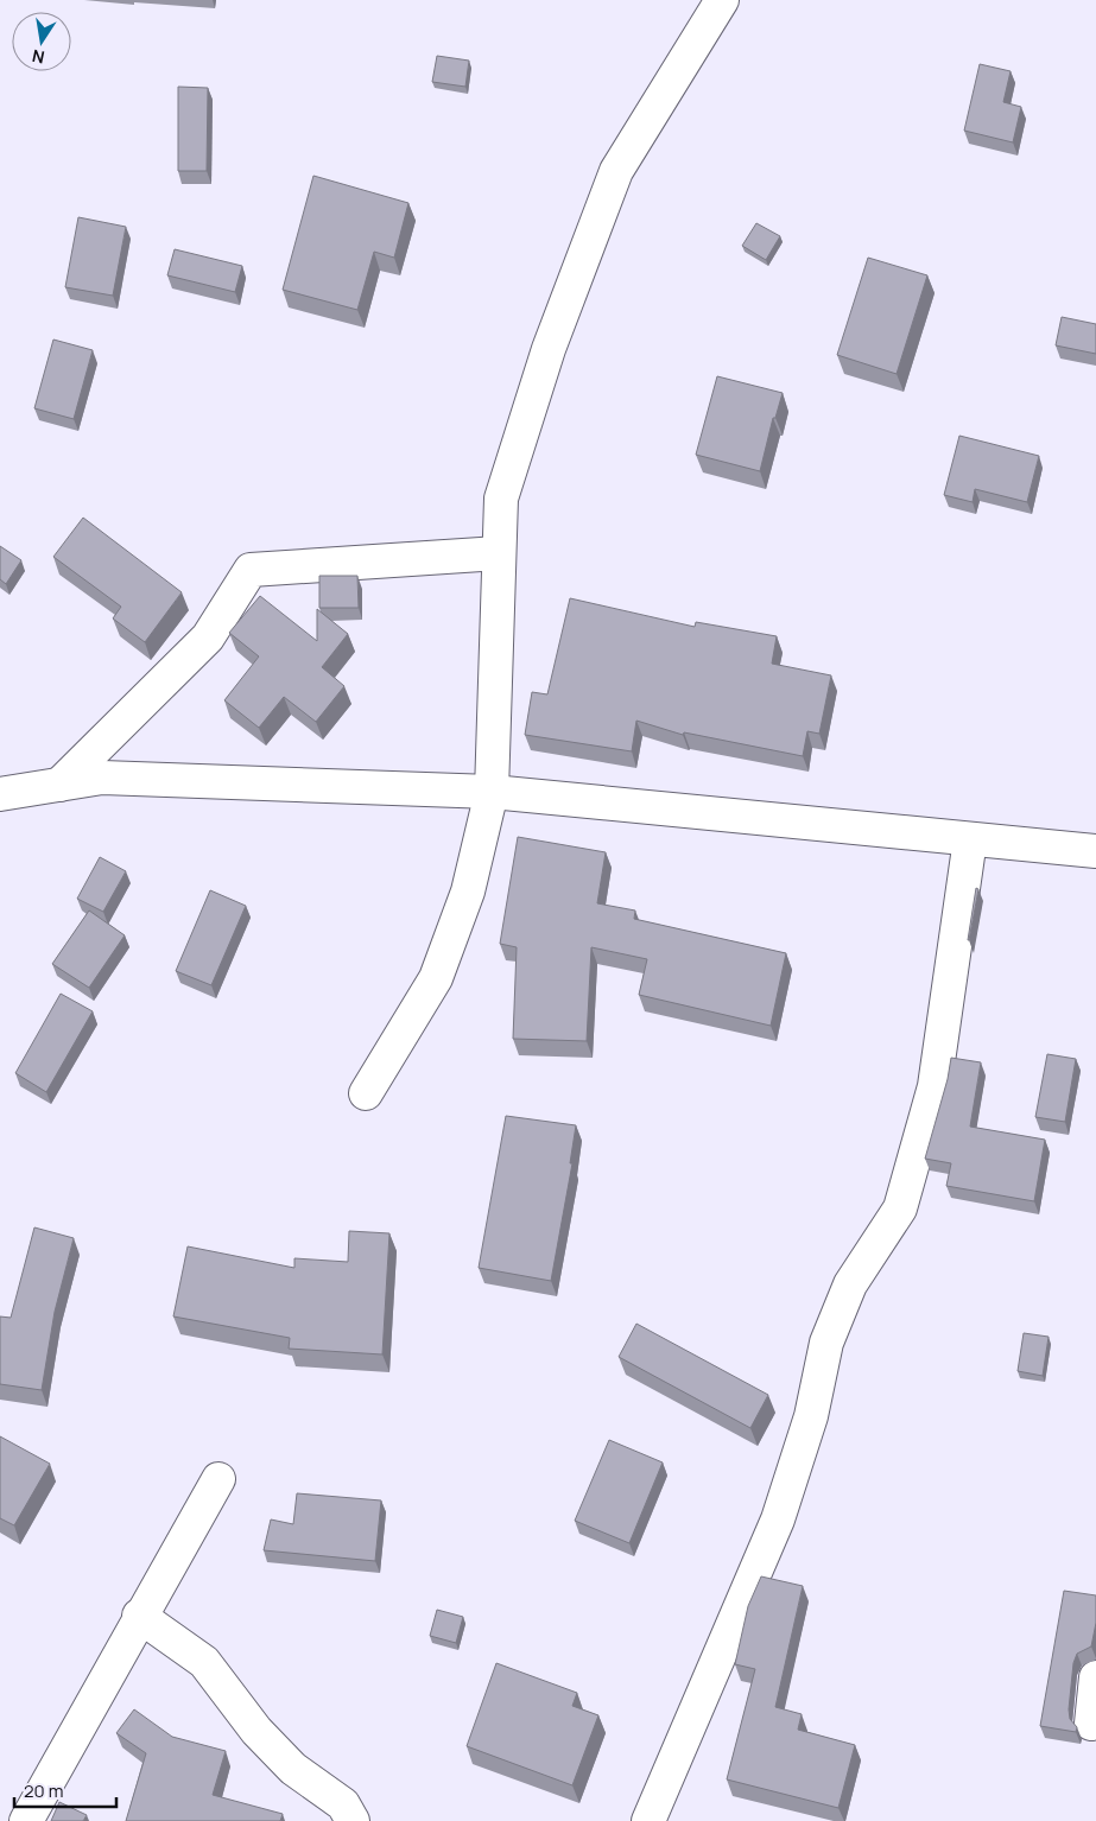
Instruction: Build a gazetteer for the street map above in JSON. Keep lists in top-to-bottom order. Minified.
{"scale_bar":"20 m","north":"bottom"}
